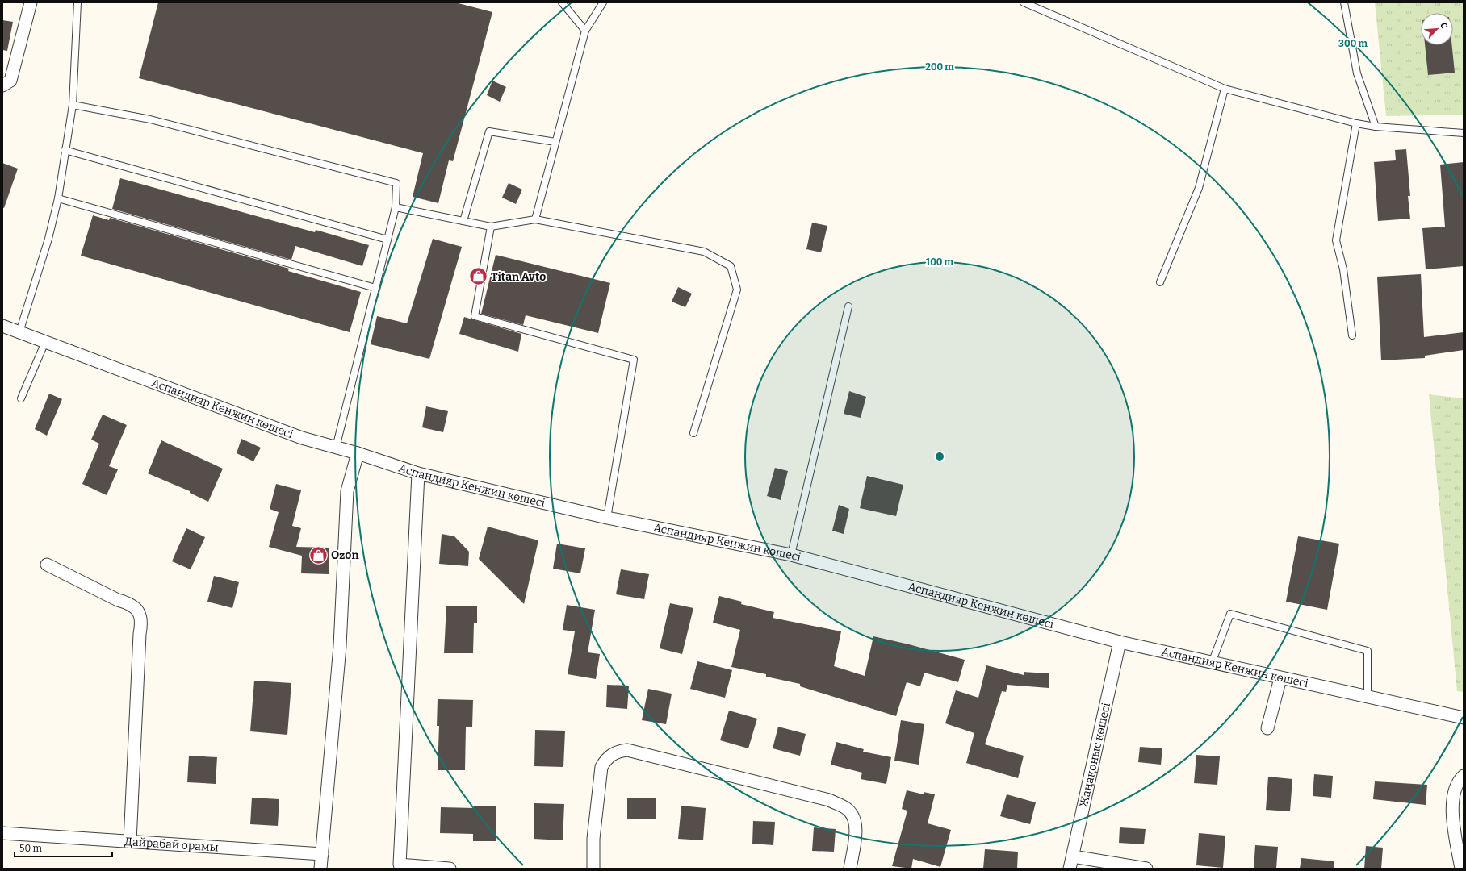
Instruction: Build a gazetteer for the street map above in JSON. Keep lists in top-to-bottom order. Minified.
{"streets":{"street":["Аспандияр Кенжин көшесі","Жаңақоныс көшесі","Дайрабай орамы"]},"crossings":[["Аспандияр Кенжин көшесі","Жаңақоныс көшесі"]],"places":{"shop":["Titan Avto","Ozon"]},"scale_bar":"50 m","north":"top right","rings":["300 m","200 m","100 m"]}
